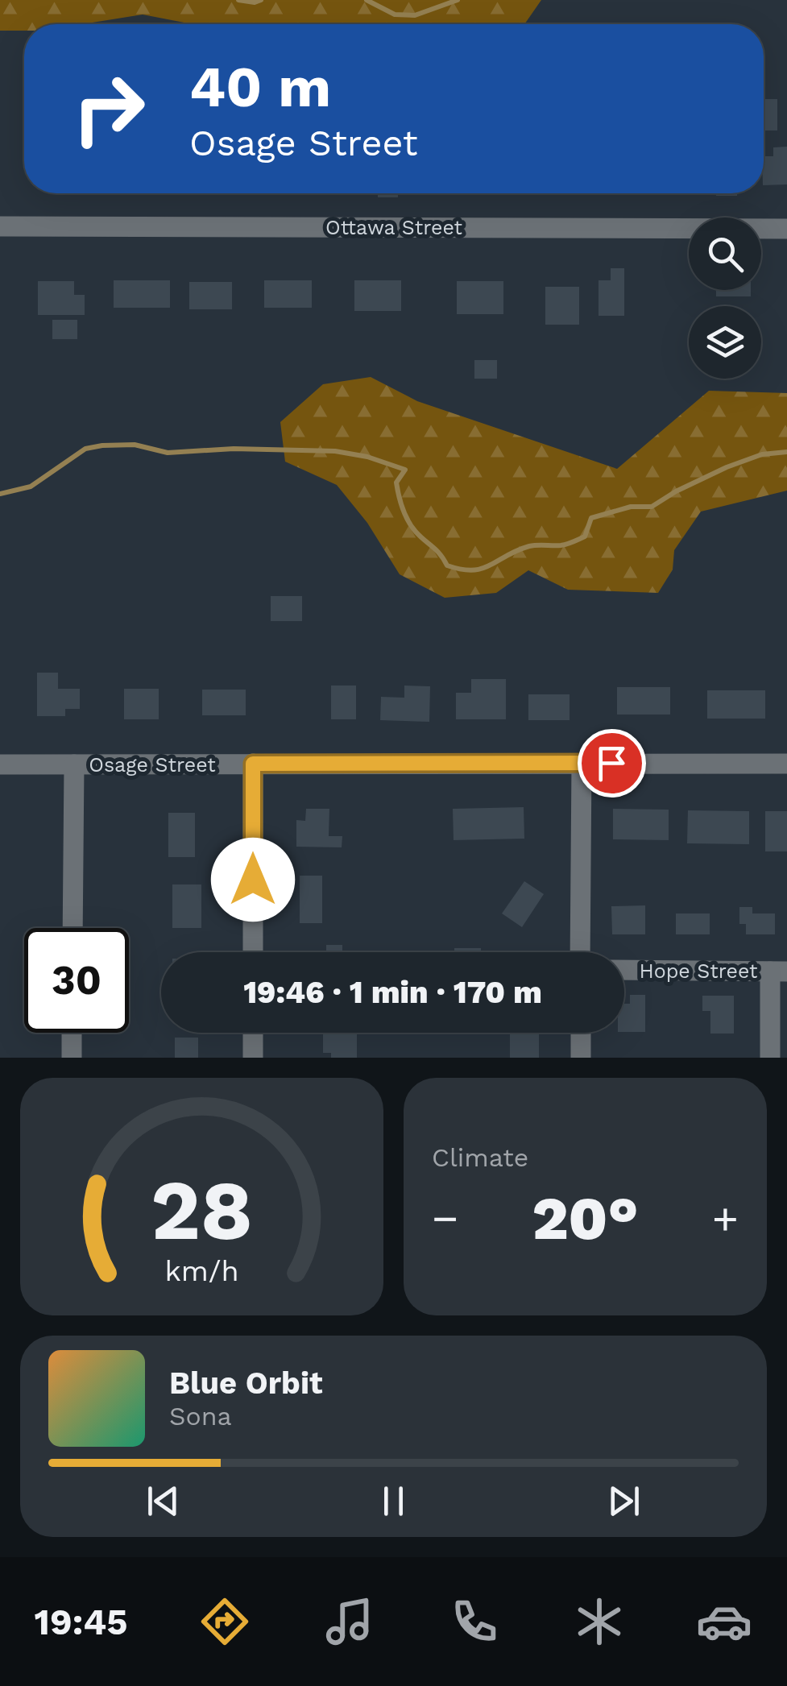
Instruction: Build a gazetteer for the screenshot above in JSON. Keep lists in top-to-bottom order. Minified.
{"streets":{"street":["Ottawa Street","Osage Street","Hope Street"]},"page":{"turn":["40 m","Osage Street"],"limit":"30","trip":"19:46 · 1 min · 170 m","tile":"Climate","heat":["−","20°","+"],"song":["Blue Orbit","Sona"],"tabs":"19:45","gauge":["28","km/h"]}}
